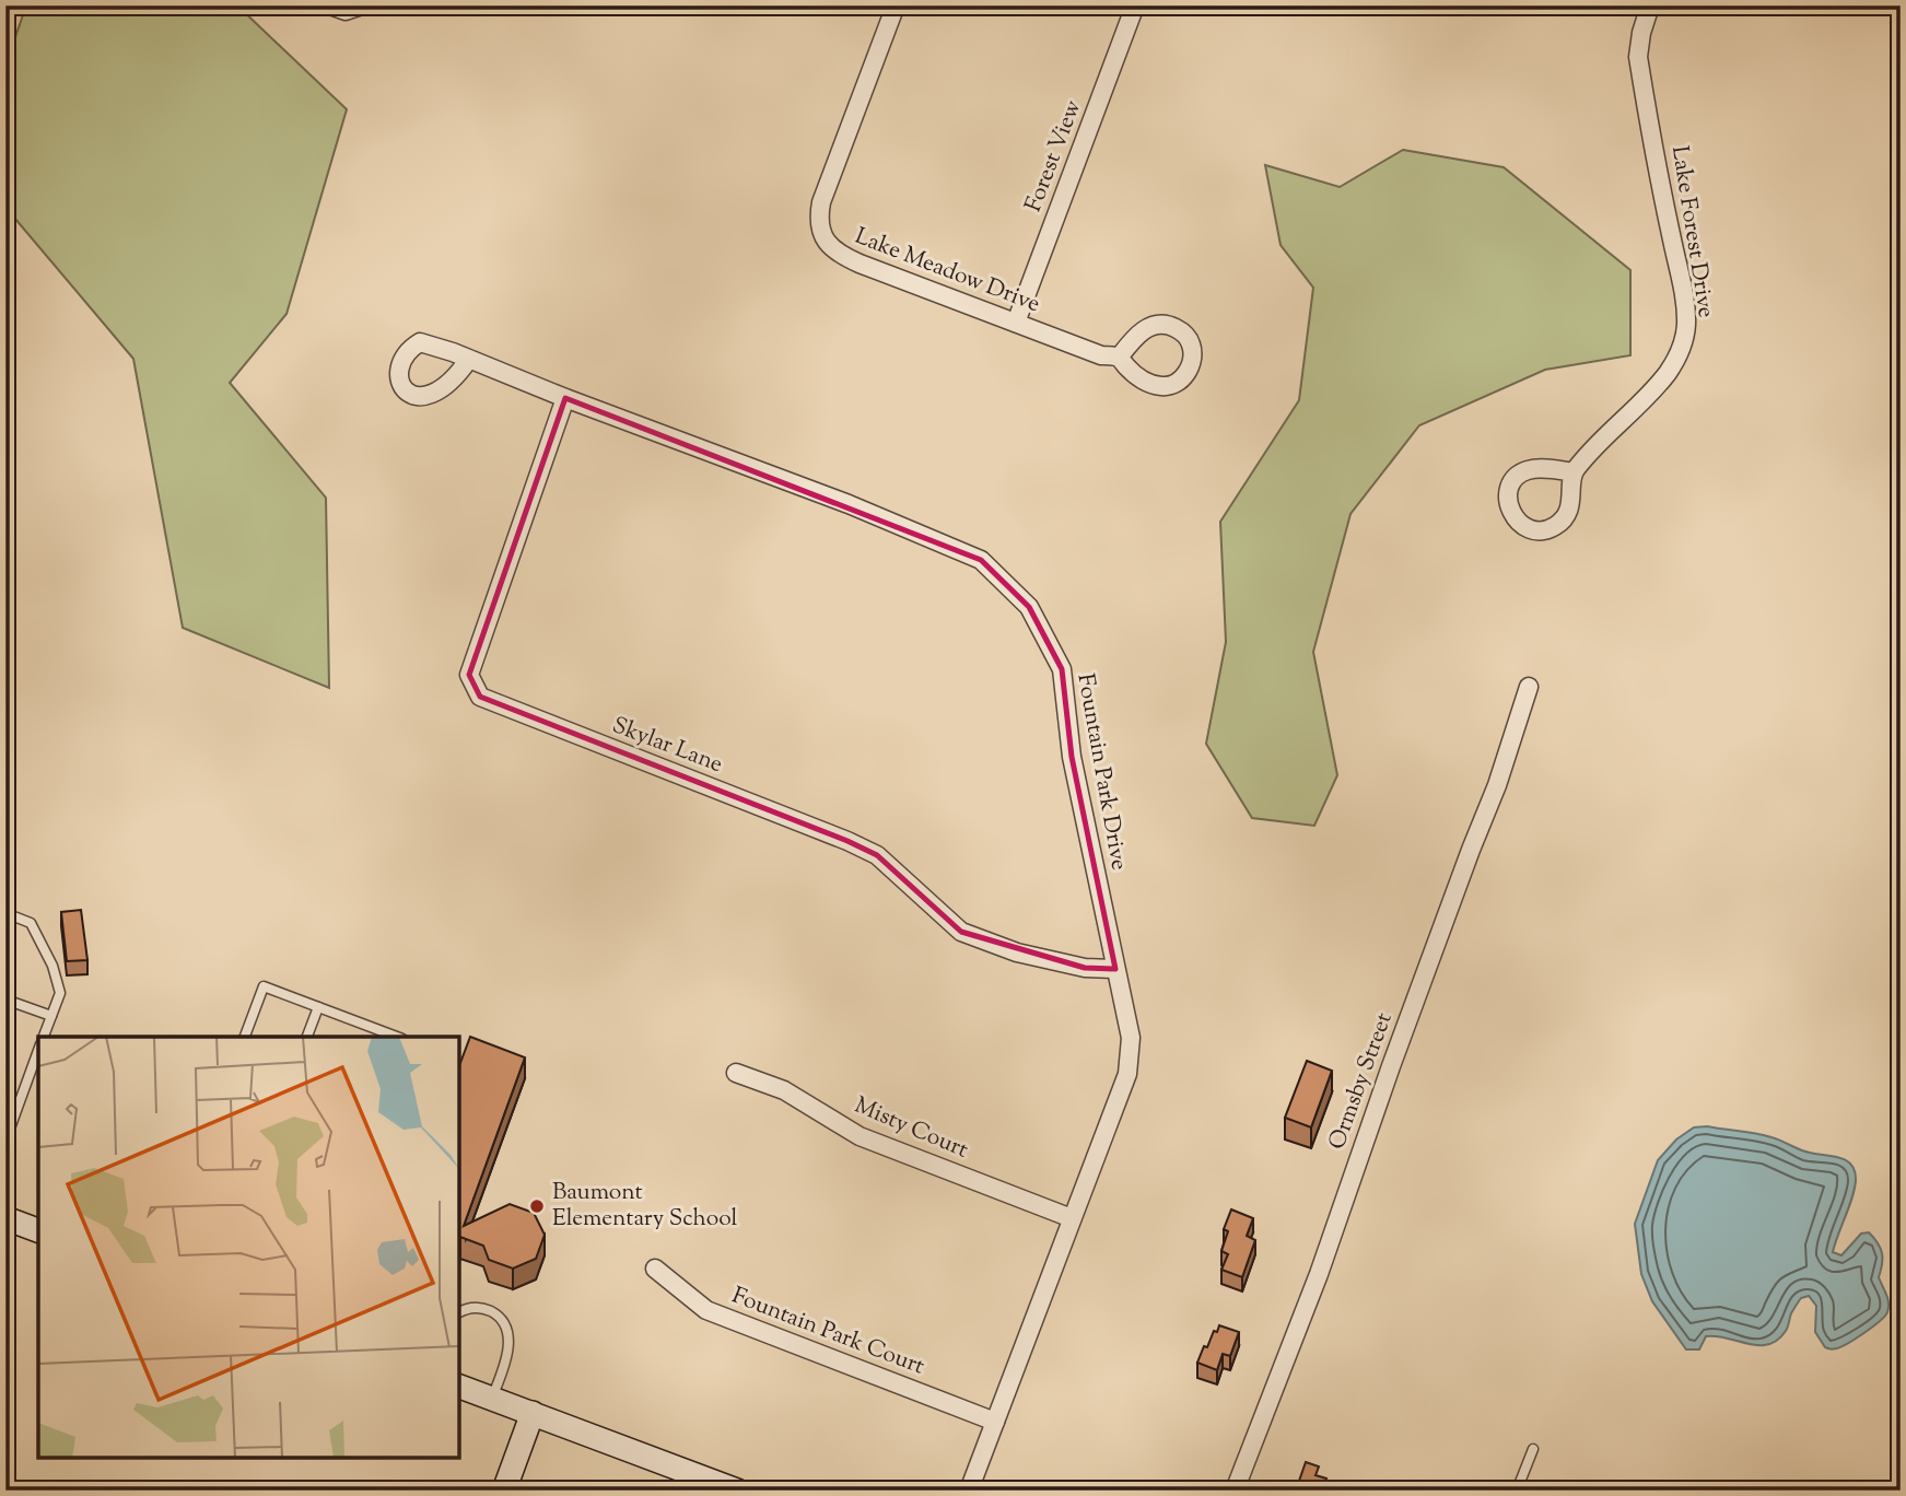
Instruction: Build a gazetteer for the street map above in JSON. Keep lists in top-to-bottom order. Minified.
{"streets":{"street":["Forest View","Lake Forest Drive","Lake Meadow Drive","Skylar Lane","Fountain Park Drive","Ormsby Street","Misty Court","Fountain Park Court"]},"crossings":[["Forest View","Lake Meadow Drive"],["Skylar Lane","Fountain Park Drive"],["Fountain Park Drive","Misty Court"],["Fountain Park Drive","Fountain Park Court"]],"places":["Baumont Elementary School"]}
